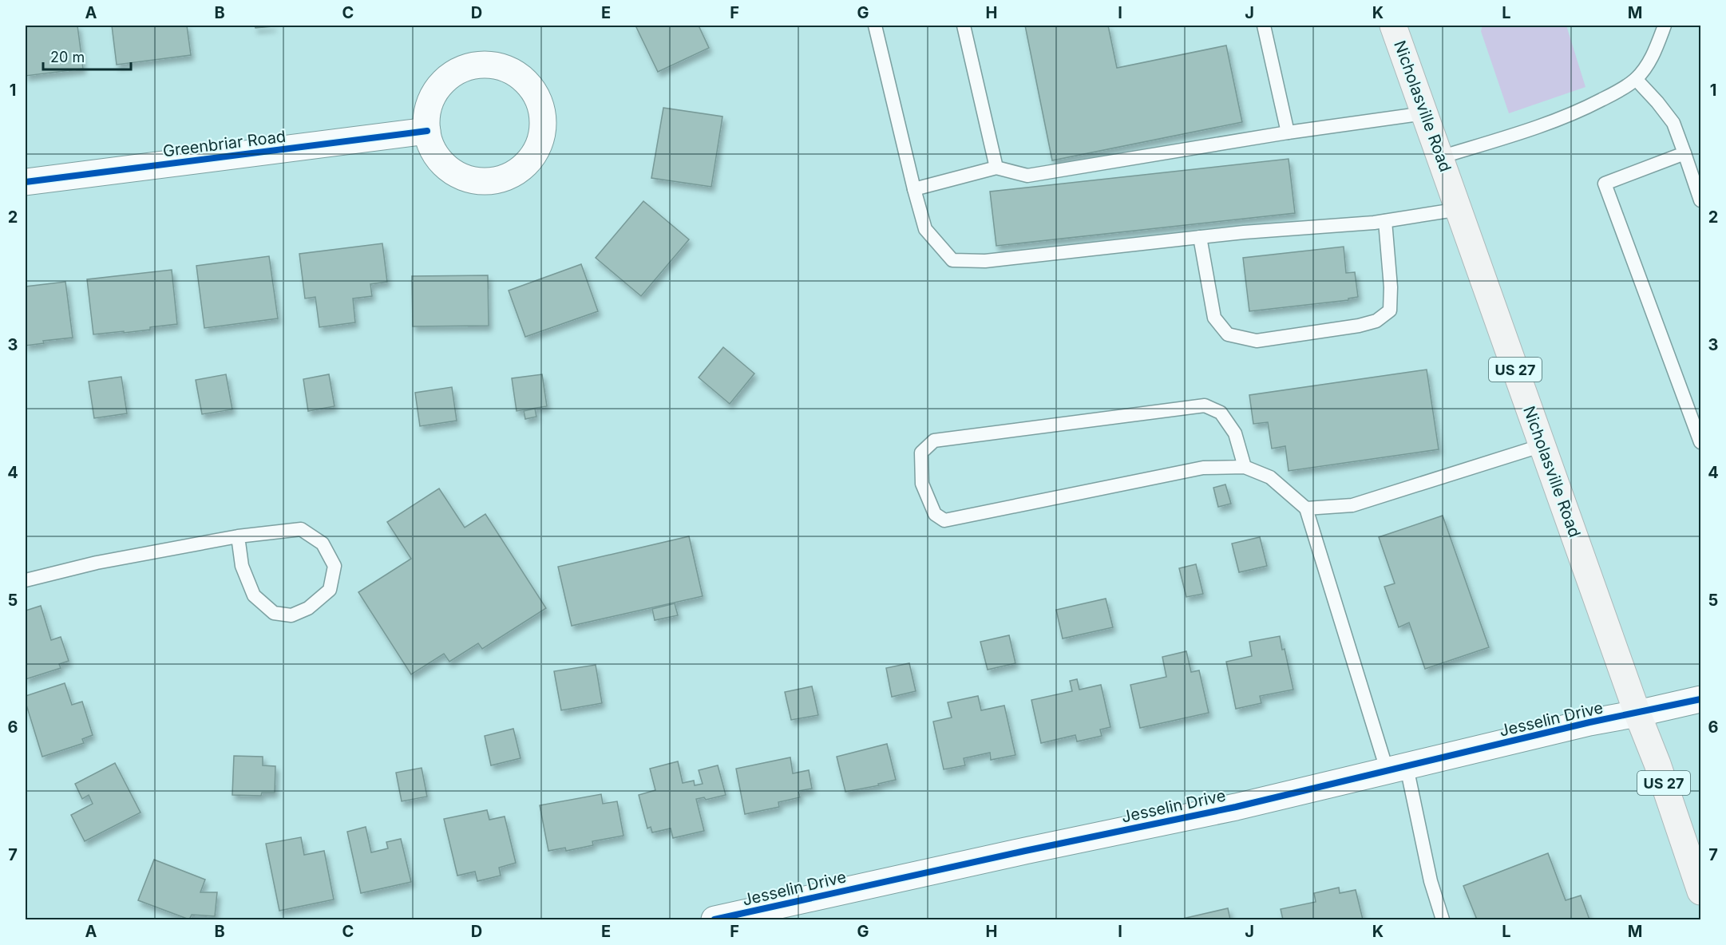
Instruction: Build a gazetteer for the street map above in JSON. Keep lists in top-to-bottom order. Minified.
{"streets":{"main road":["Nicholasville Road","US 27"],"street":["Greenbriar Road","Jesselin Drive"]},"crossings":[["Nicholasville Road","Jesselin Drive"]],"scale_bar":"20 m","grid":{"columns":["A","B","C","D","E","F","G","H","I","J","K","L","M"],"rows":["1","2","3","4","5","6","7"]}}
